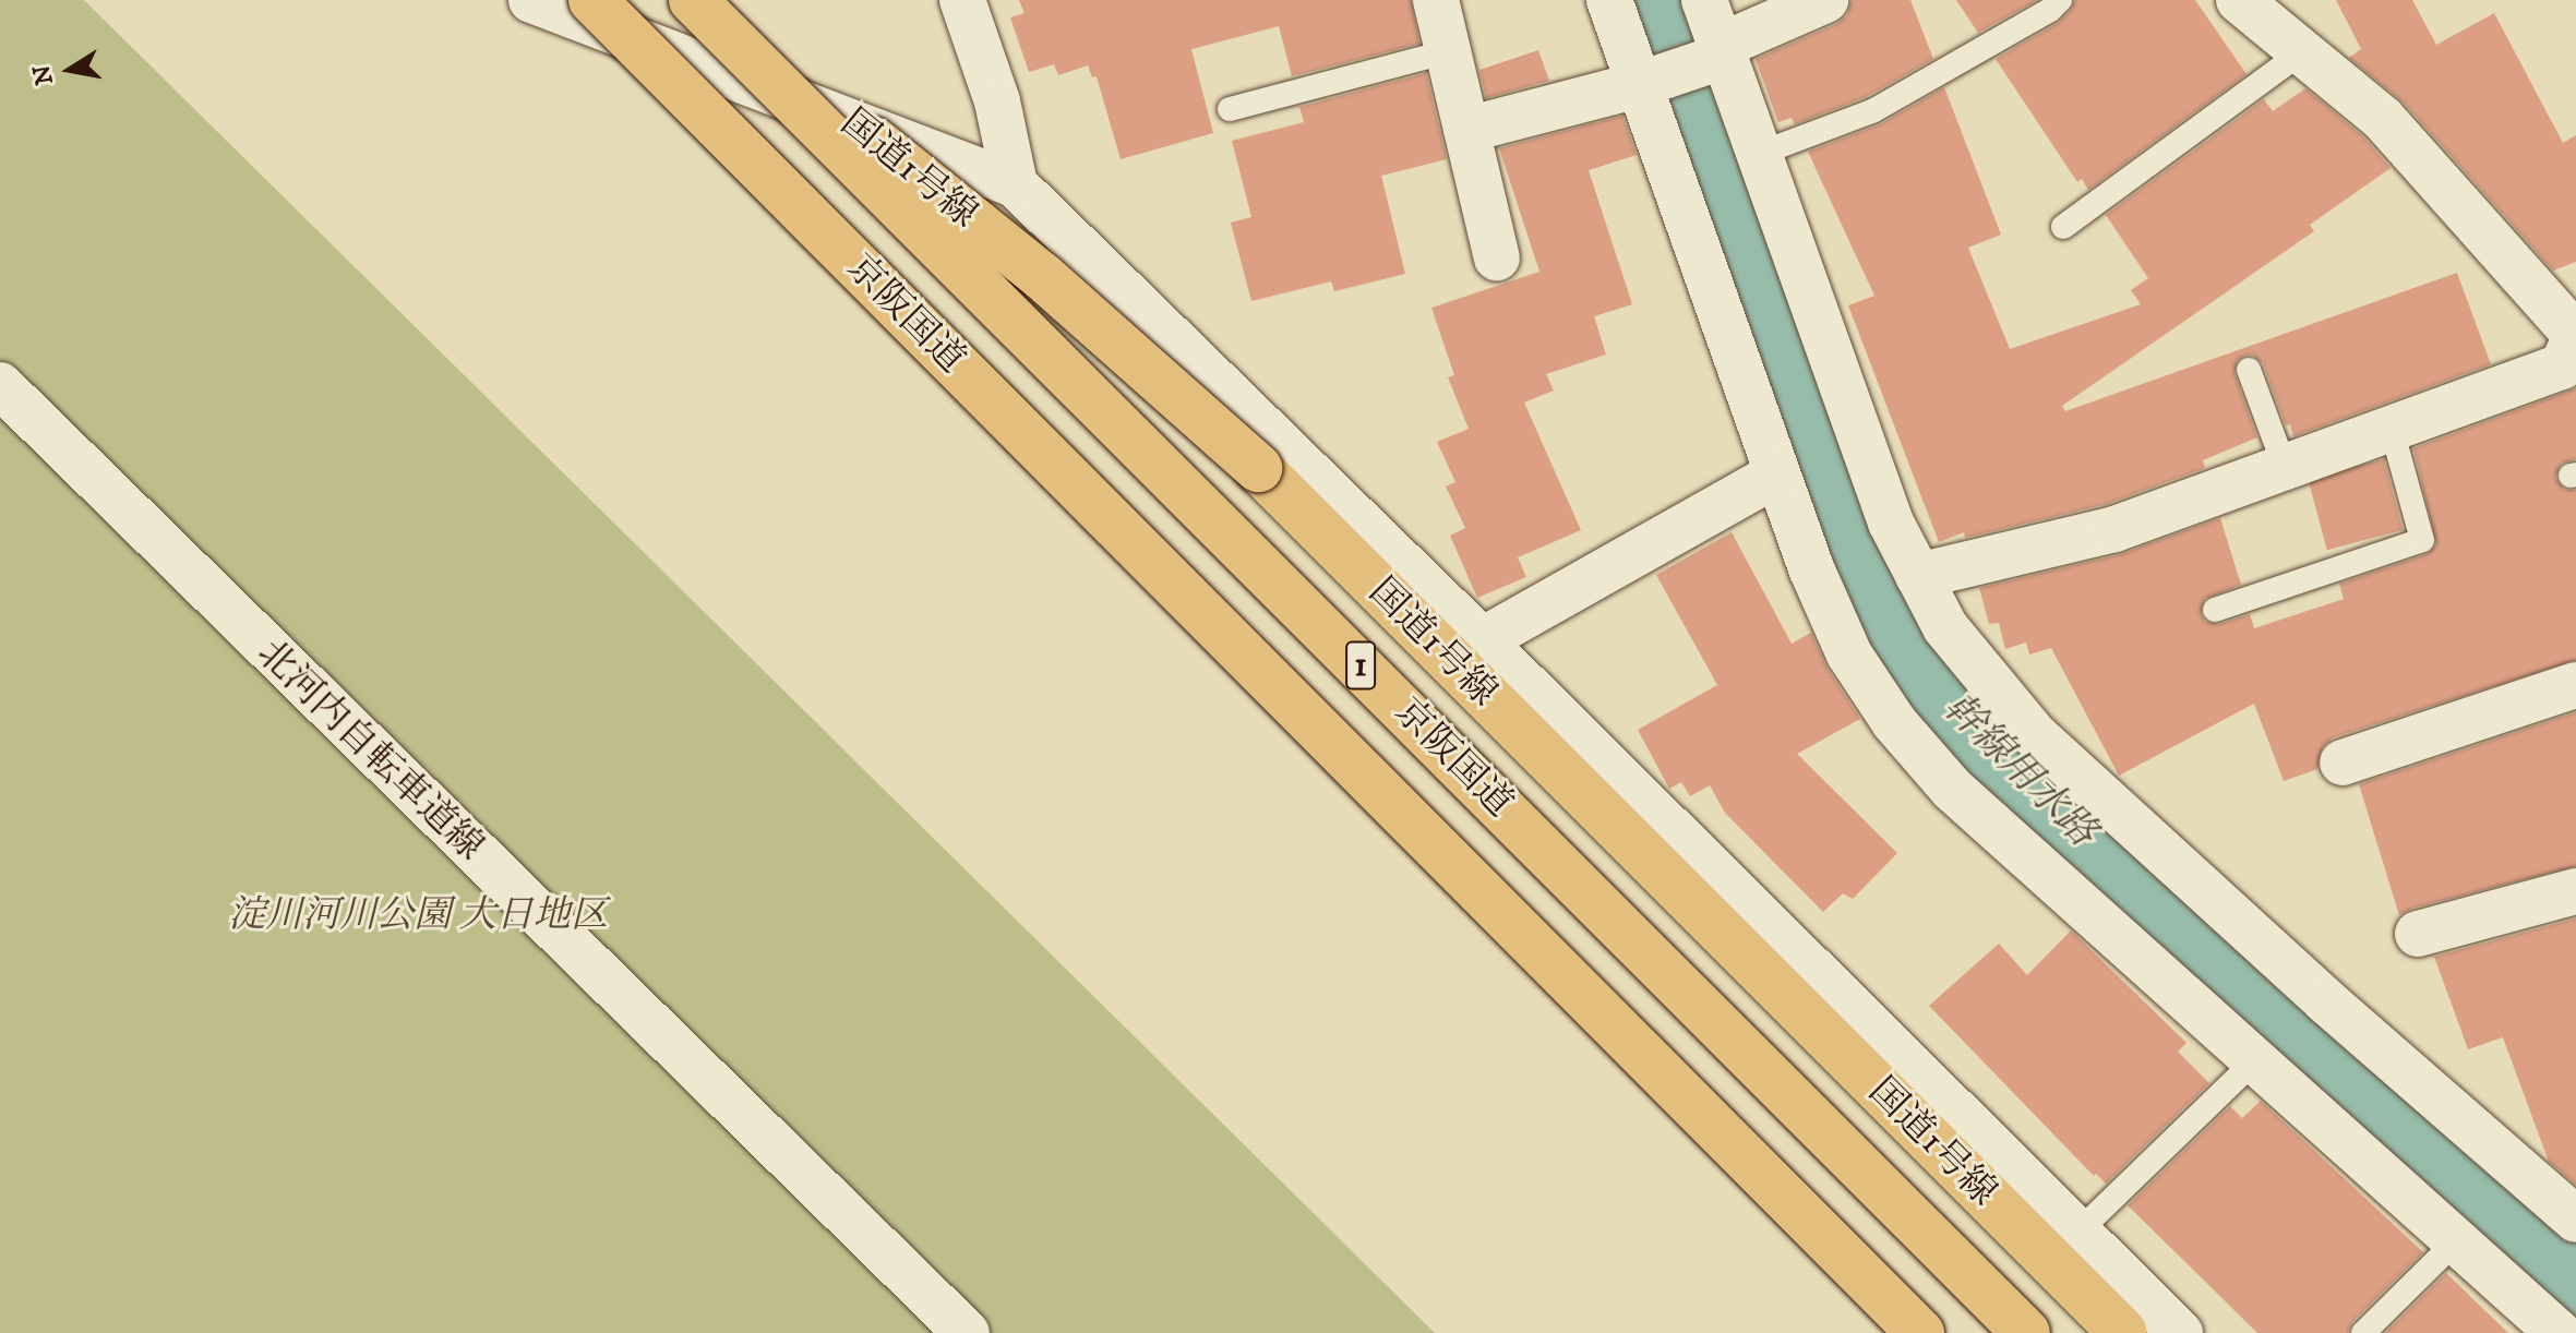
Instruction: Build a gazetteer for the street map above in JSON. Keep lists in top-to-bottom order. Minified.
{"streets":{"highway":["国道1号線","京阪国道","1"],"street":["北河内自転車道線"]},"crossings":[["国道1号線","京阪国道"]],"water":["幹線用水路"],"parks":["淀川河川公園 大日地区"],"north":"left"}
